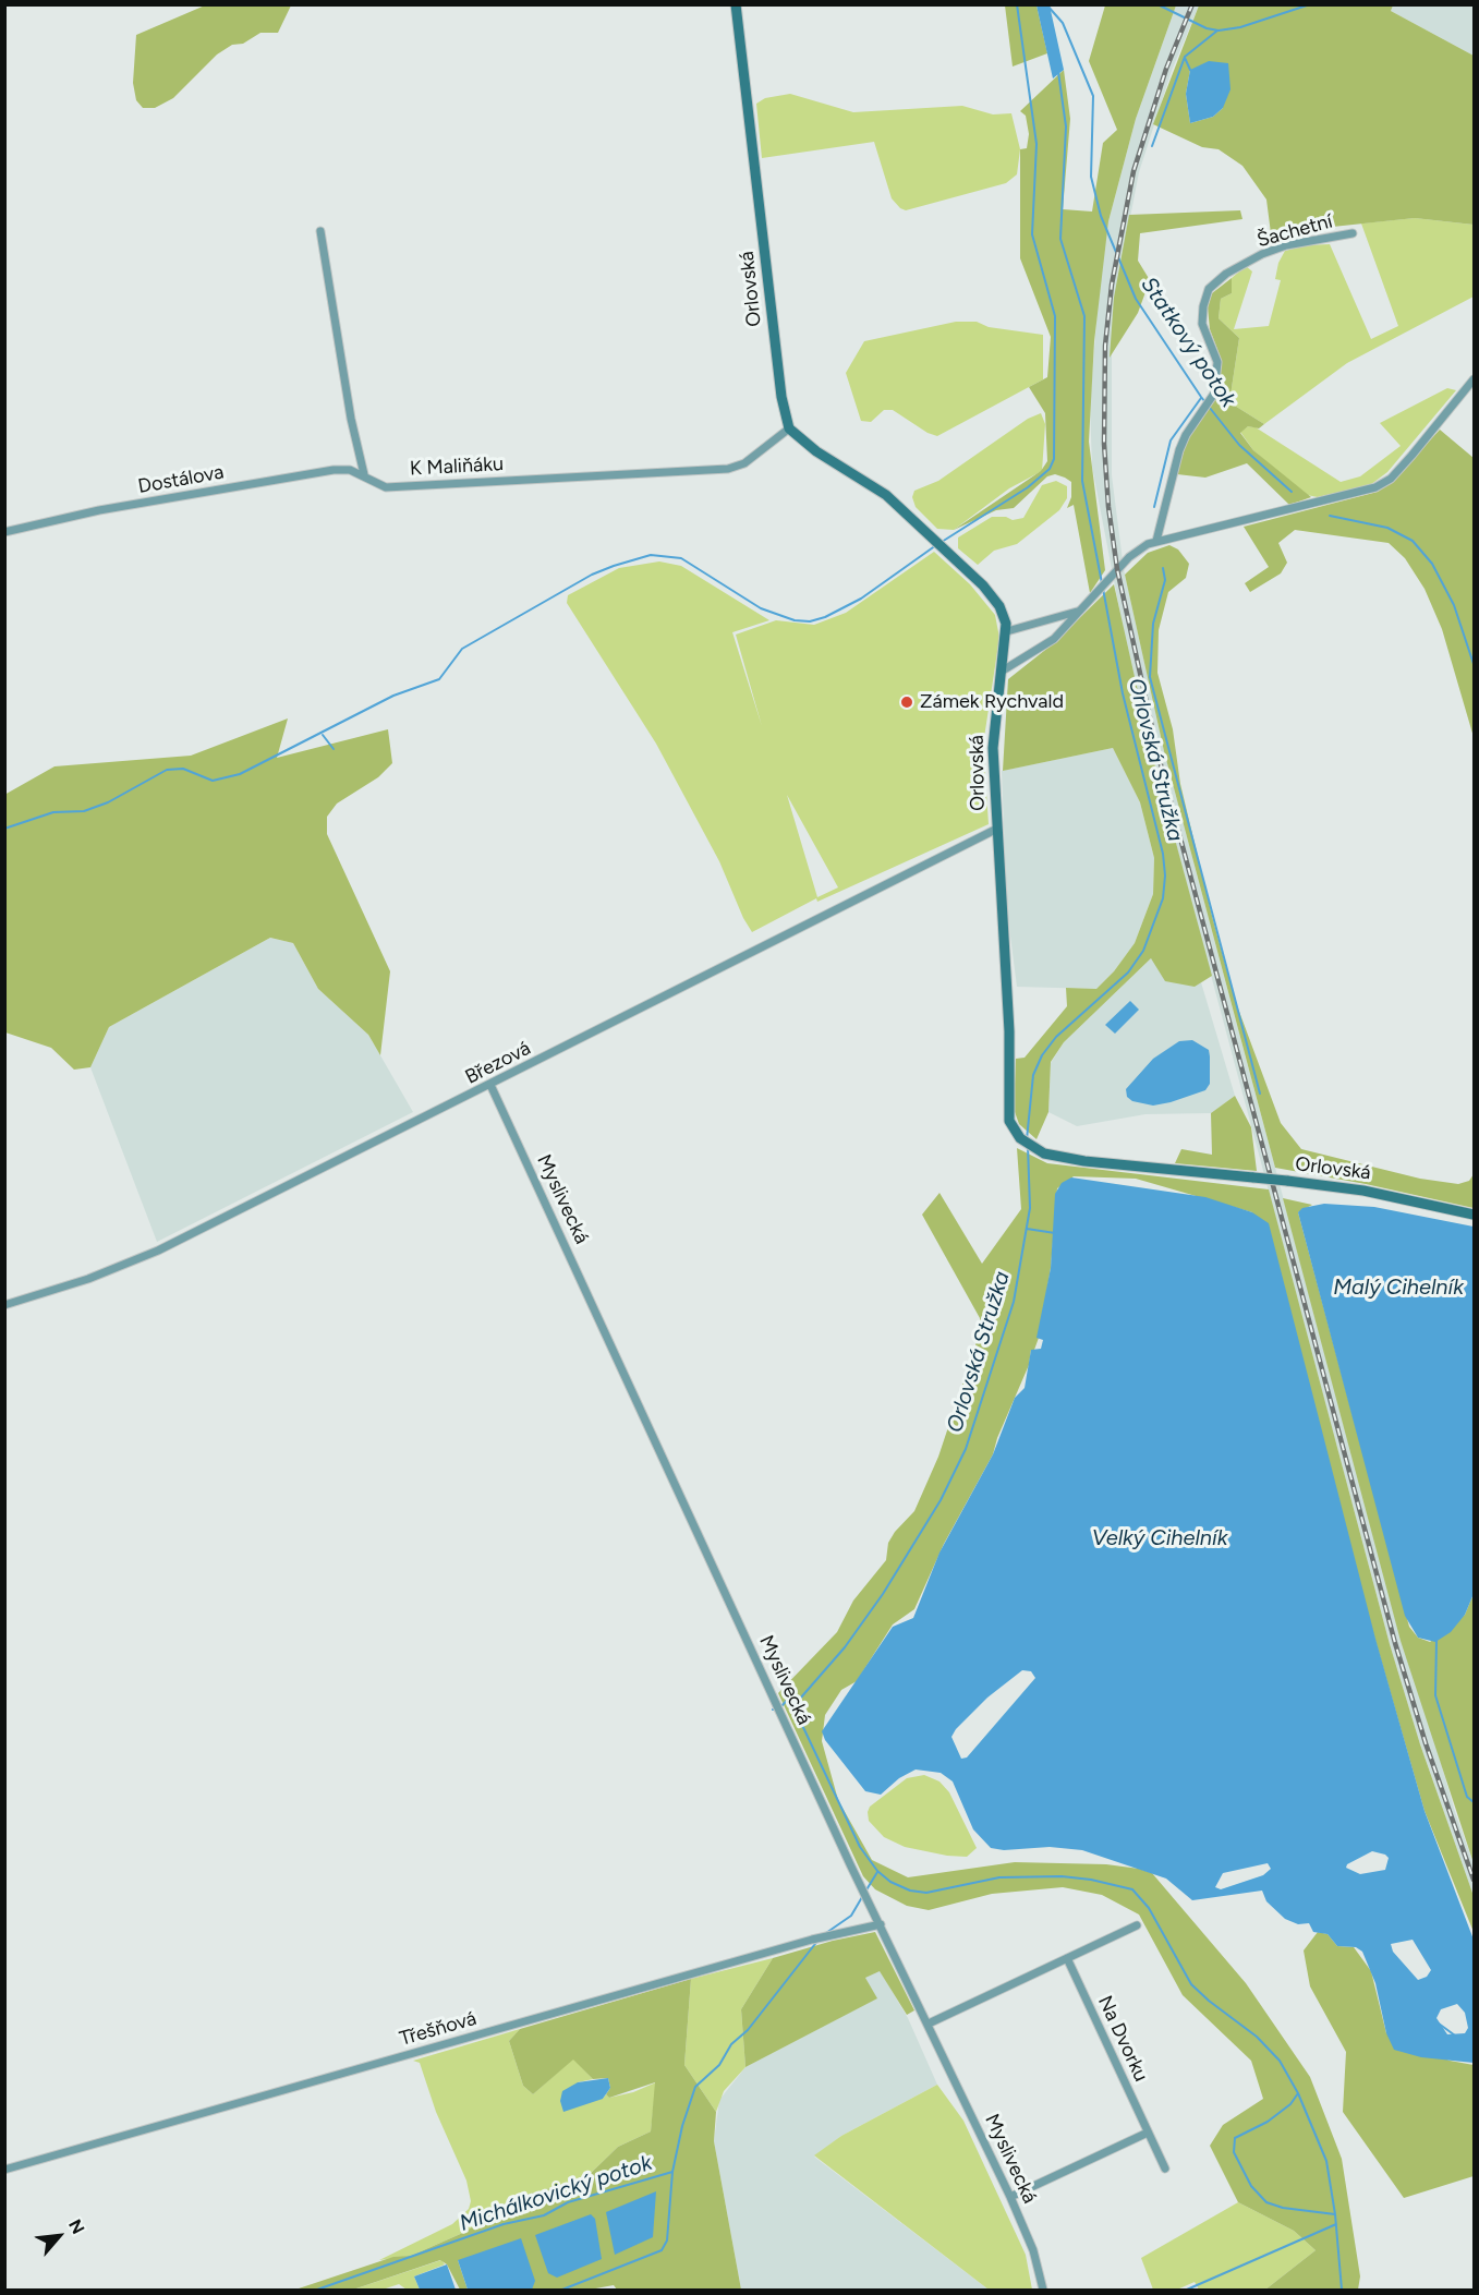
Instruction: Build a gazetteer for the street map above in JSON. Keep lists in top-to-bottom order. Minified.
{"streets":{"main road":["Orlovská"],"street":["Šachetní","K Maliňáku","Dostálova","Březová","Myslivecká","Třešňová","Na Dvorku"]},"crossings":[["Orlovská","K Maliňáku"],["Orlovská","Březová"],["K Maliňáku","Dostálova"],["Březová","Myslivecká"],["Myslivecká","Třešňová"]],"water":["Statkový potok","Orlovská Stružka","Malý Cihelník","Velký Cihelník","Michálkovický potok"],"places":["Zámek Rychvald"],"north":"top right"}
